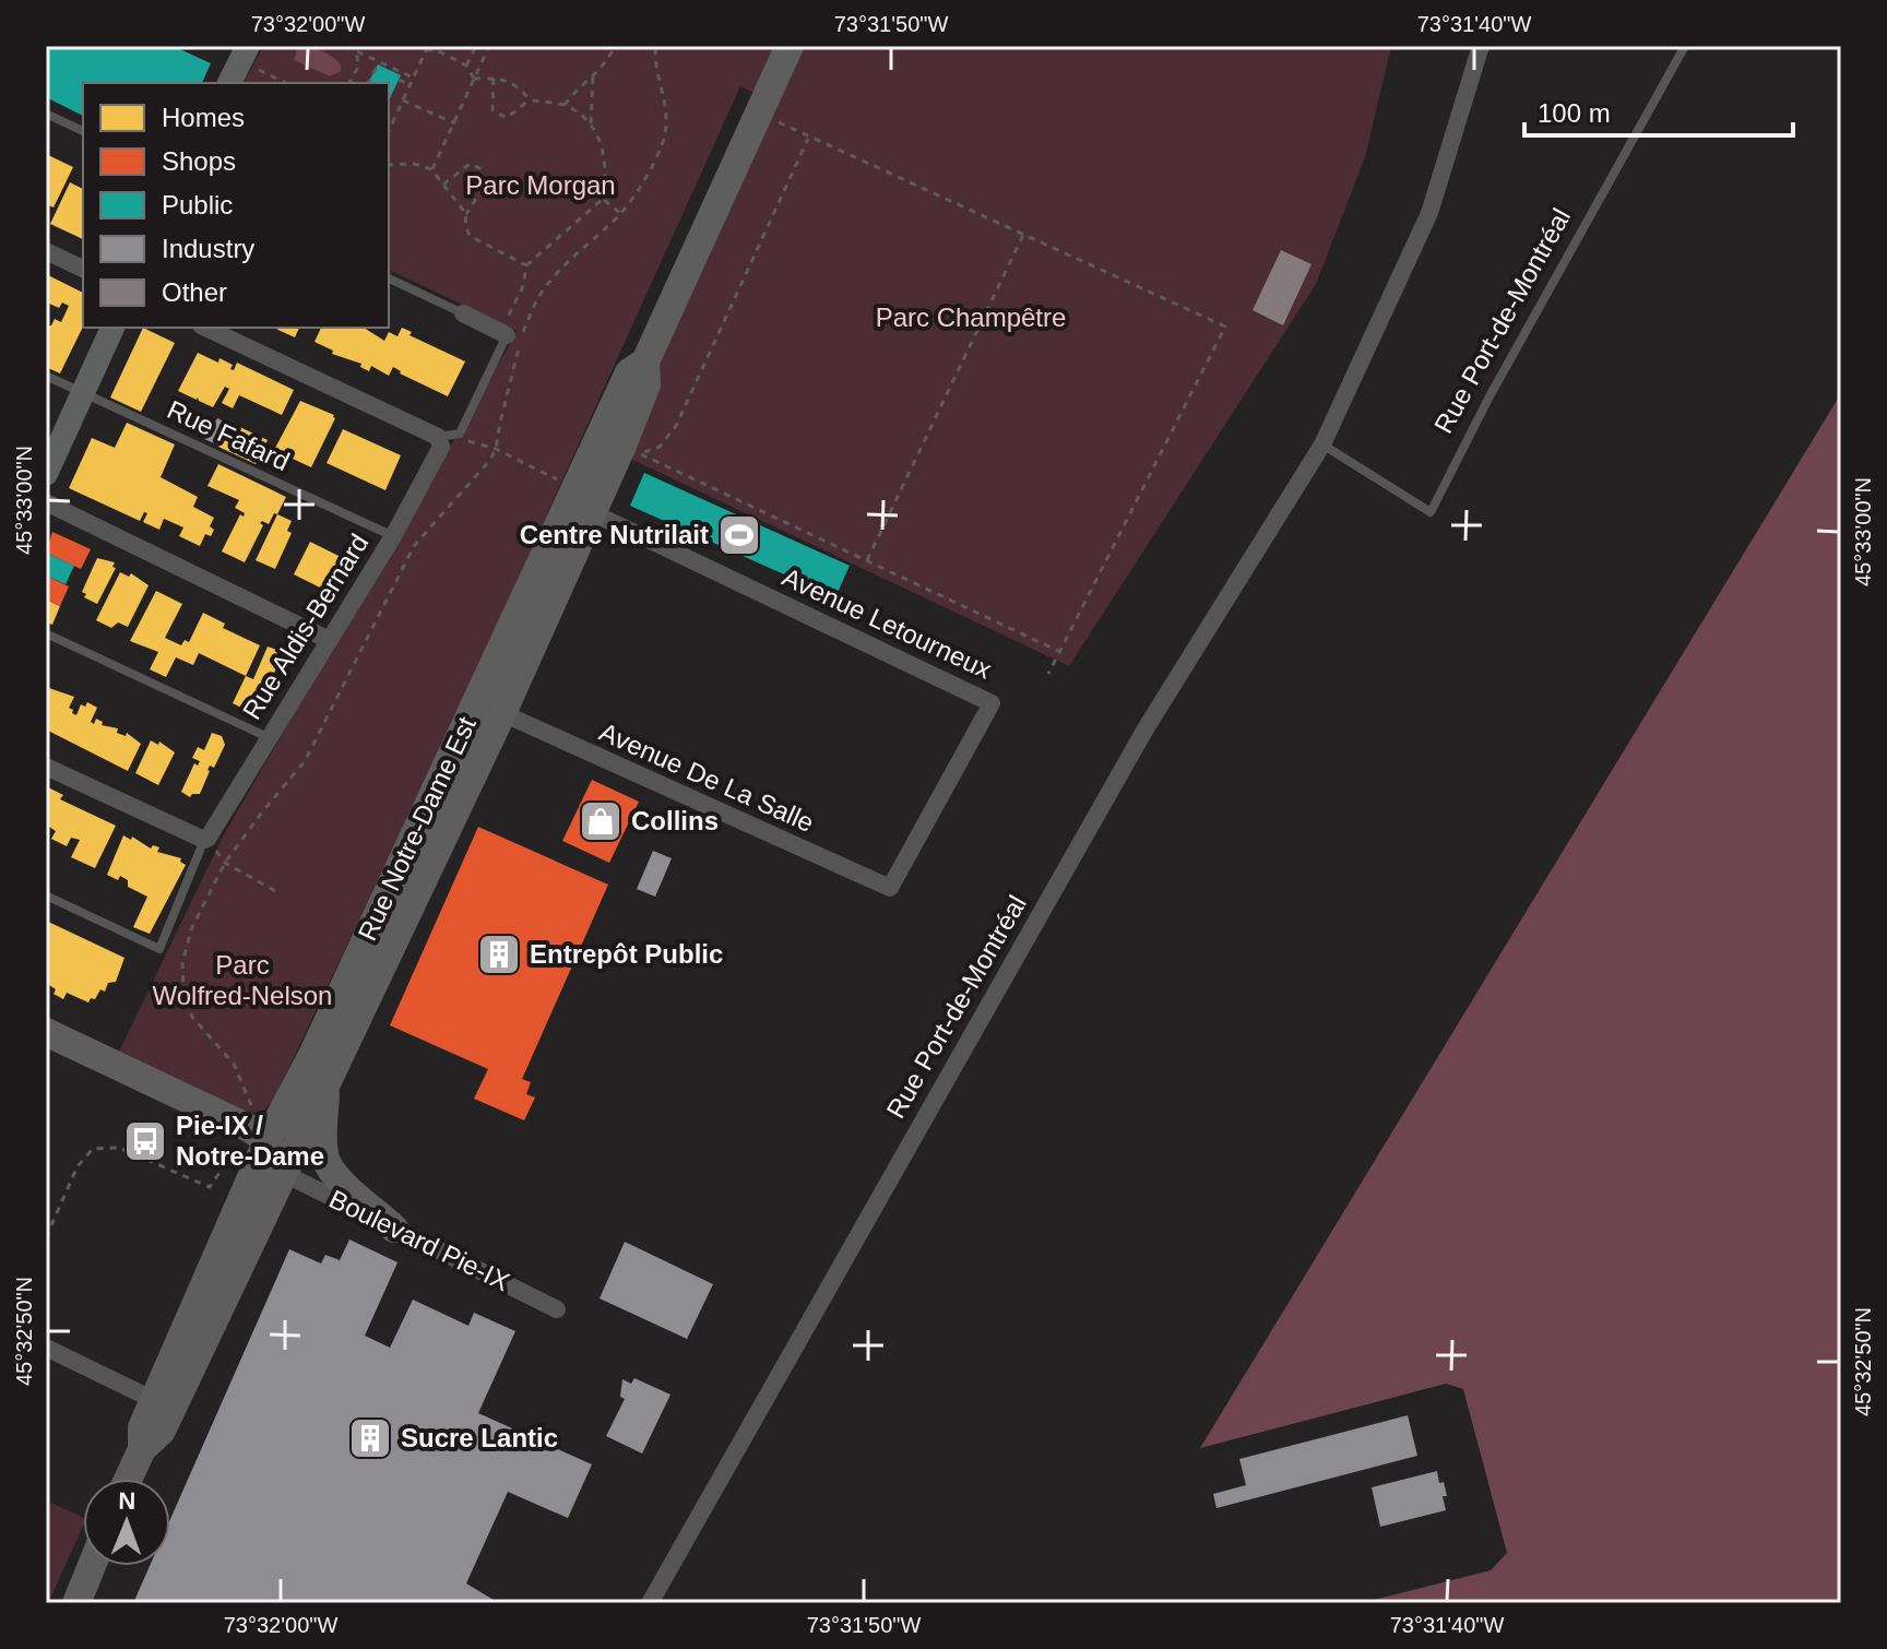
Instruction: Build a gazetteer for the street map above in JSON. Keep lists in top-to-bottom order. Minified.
{"streets":{"main road":["Rue Notre-Dame Est"],"street":["Rue Port-de-Montréal","Avenue Letourneux","Rue Aldis-Bernard","Avenue De La Salle","Boulevard Pie-IX"],"lane":["Rue Fafard"]},"crossings":[["Rue Fafard","Rue Aldis-Bernard"],["Avenue Letourneux","Avenue De La Salle"],["Avenue Letourneux","Rue Notre-Dame Est"],["Avenue De La Salle","Rue Notre-Dame Est"],["Rue Notre-Dame Est","Boulevard Pie-IX"]],"parks":["Parc Morgan","Parc Champêtre","Parc Wolfred-Nelson"],"places":{"sports":["Centre Nutrilait"],"shop":["Collins"],"building":["Entrepôt Public","Sucre Lantic"],"bus stop":["Pie-IX / Notre-Dame"]},"legend":["Homes","Shops","Public","Industry","Other"],"scale_bar":"100 m","north":"top","coordinates":["73°32'00\"W","73°31'50\"W","73°31'40\"W","45°33'00\"N","45°32'50\"N"]}
